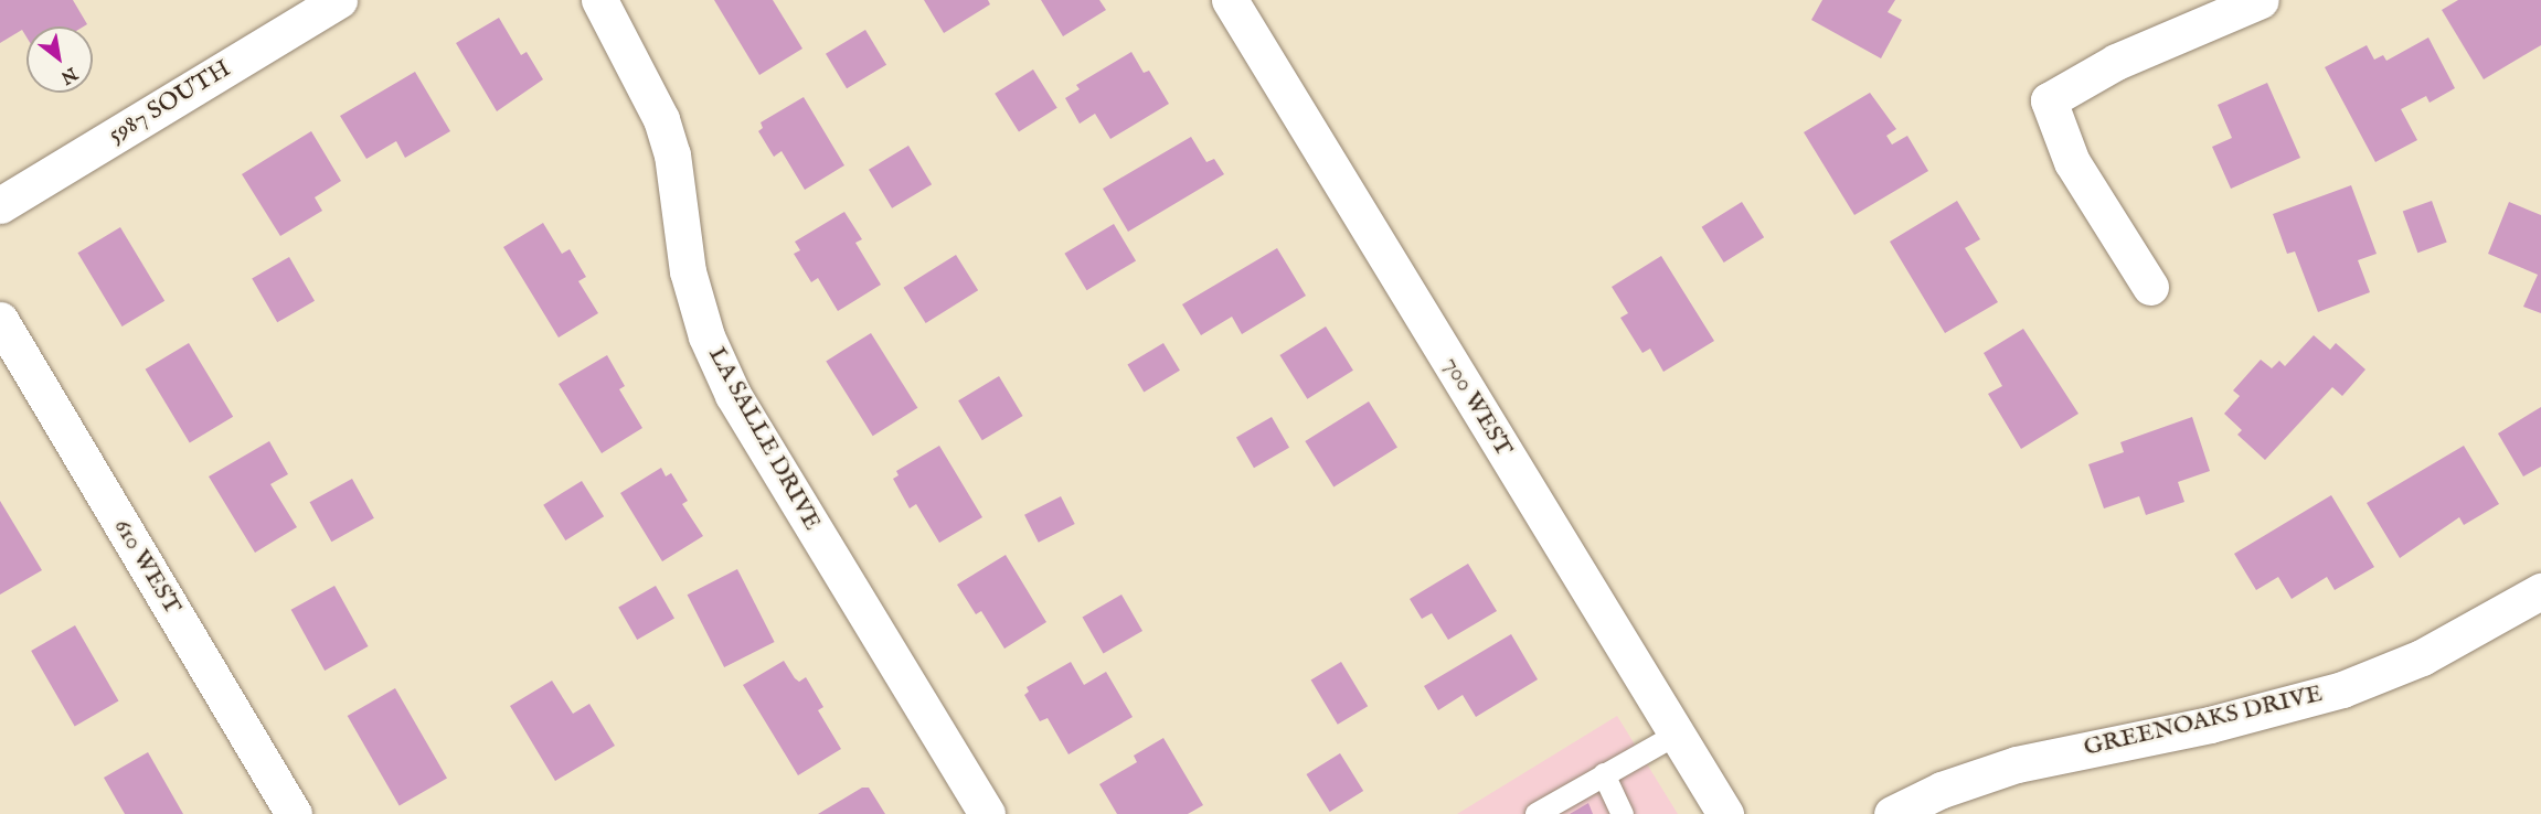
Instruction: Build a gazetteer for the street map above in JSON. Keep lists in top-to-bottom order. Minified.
{"streets":{"street":["5987 SOUTH","700 WEST","LA SALLE DRIVE","610 WEST","GREENOAKS DRIVE"]},"north":"bottom right"}
